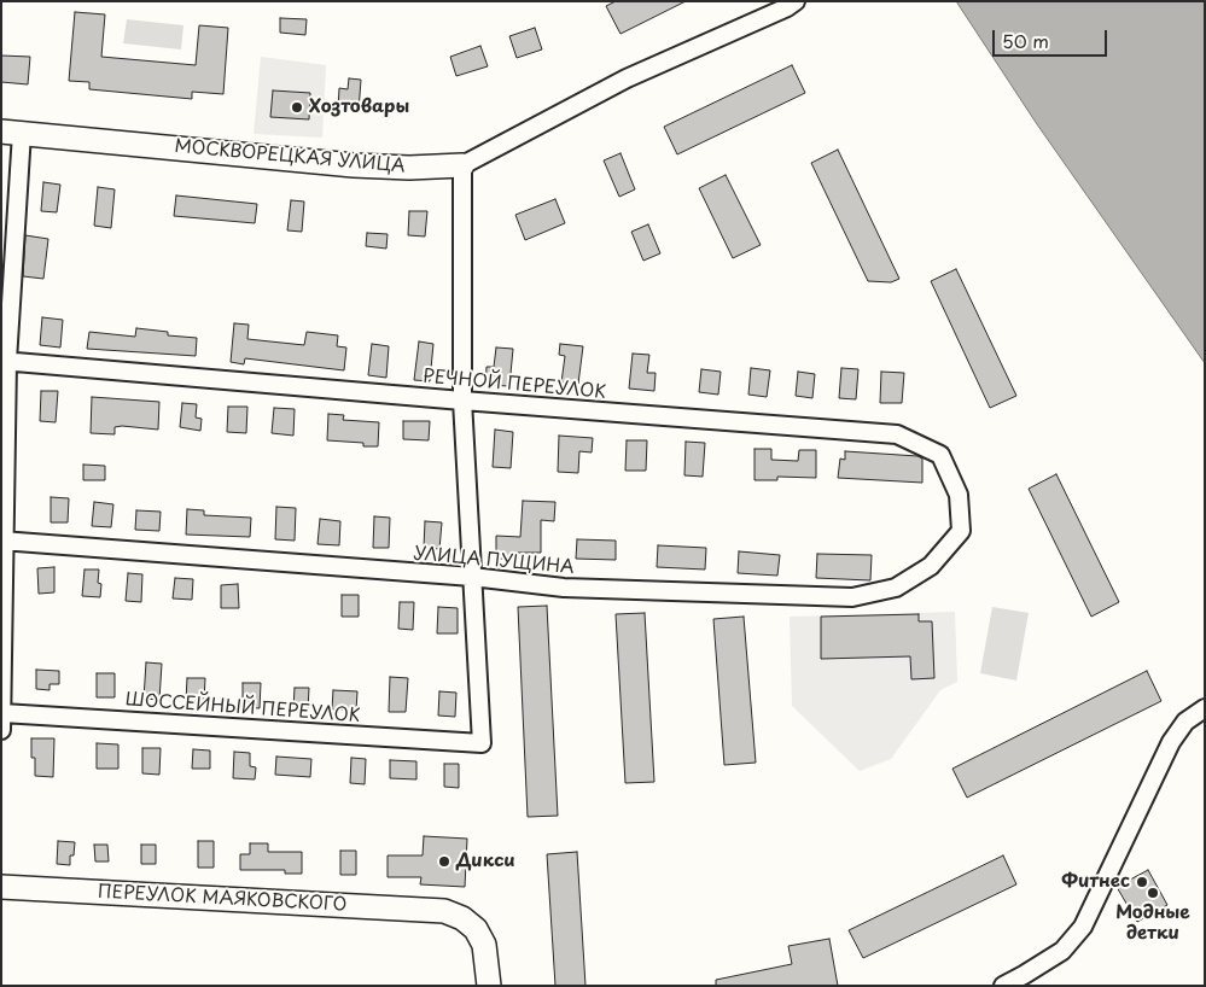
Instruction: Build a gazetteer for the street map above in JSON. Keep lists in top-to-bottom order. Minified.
{"streets":{"street":["МОСКВОРЕЦКАЯ УЛИЦА","РЕЧНОЙ ПЕРЕУЛОК","УЛИЦА ПУЩИНА","ШОССЕЙНЫЙ ПЕРЕУЛОК","ПЕРЕУЛОК МАЯКОВСКОГО"]},"crossings":[["РЕЧНОЙ ПЕРЕУЛОК","УЛИЦА ПУЩИНА"],["УЛИЦА ПУЩИНА","ШОССЕЙНЫЙ ПЕРЕУЛОК"]],"places":["Хозтовары","Дикси","Фитнес","Модные детки"],"scale_bar":"50 m"}
